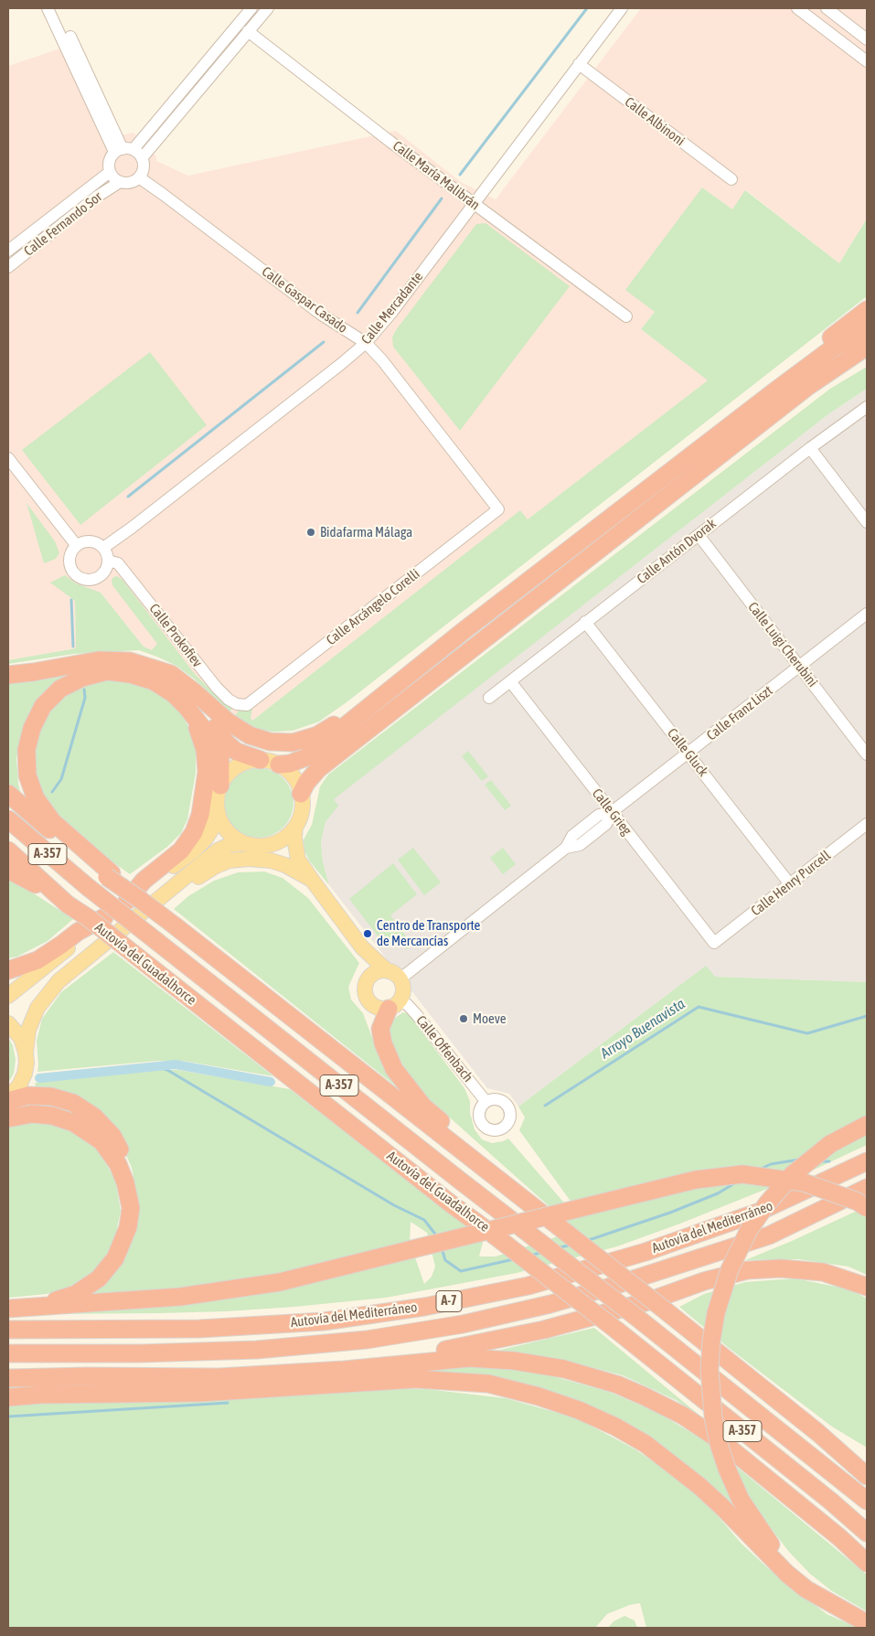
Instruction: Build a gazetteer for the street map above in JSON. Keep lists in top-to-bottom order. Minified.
{"streets":{"highway":["A-357","Autovía del Guadalhorce","Autovía del Mediterráneo","A-7"],"street":["Calle Albinoni","Calle María Malibrán","Calle Fernando Sor","Calle Gaspar Casado","Calle Mercadante","Calle Antón Dvorak","Calle Arcángelo Corelli","Calle Prokofiev","Calle Luigi Cherubini","Calle Franz Liszt","Calle Gluck","Calle Grieg","Calle Henry Purcell","Calle Offenbach"]},"crossings":[["Calle Albinoni","Calle Mercadante"],["Calle María Malibrán","Calle Mercadante"],["Calle Fernando Sor","Calle Gaspar Casado"],["Calle Gaspar Casado","Calle Mercadante"],["Calle Gaspar Casado","Calle Arcángelo Corelli"],["Calle Mercadante","Calle Prokofiev"],["Calle Antón Dvorak","Calle Luigi Cherubini"],["Calle Antón Dvorak","Calle Gluck"],["Calle Antón Dvorak","Calle Grieg"],["Calle Arcángelo Corelli","Calle Prokofiev"],["Calle Luigi Cherubini","Calle Franz Liszt"],["Calle Franz Liszt","Calle Gluck"],["Calle Franz Liszt","Calle Grieg"],["Calle Franz Liszt","Calle Offenbach"],["Calle Gluck","Calle Henry Purcell"],["Calle Grieg","Calle Henry Purcell"]],"water":["Arroyo Buenavista"],"places":["Bidafarma Málaga","Centro de Transporte de Mercancías","Moeve"]}
